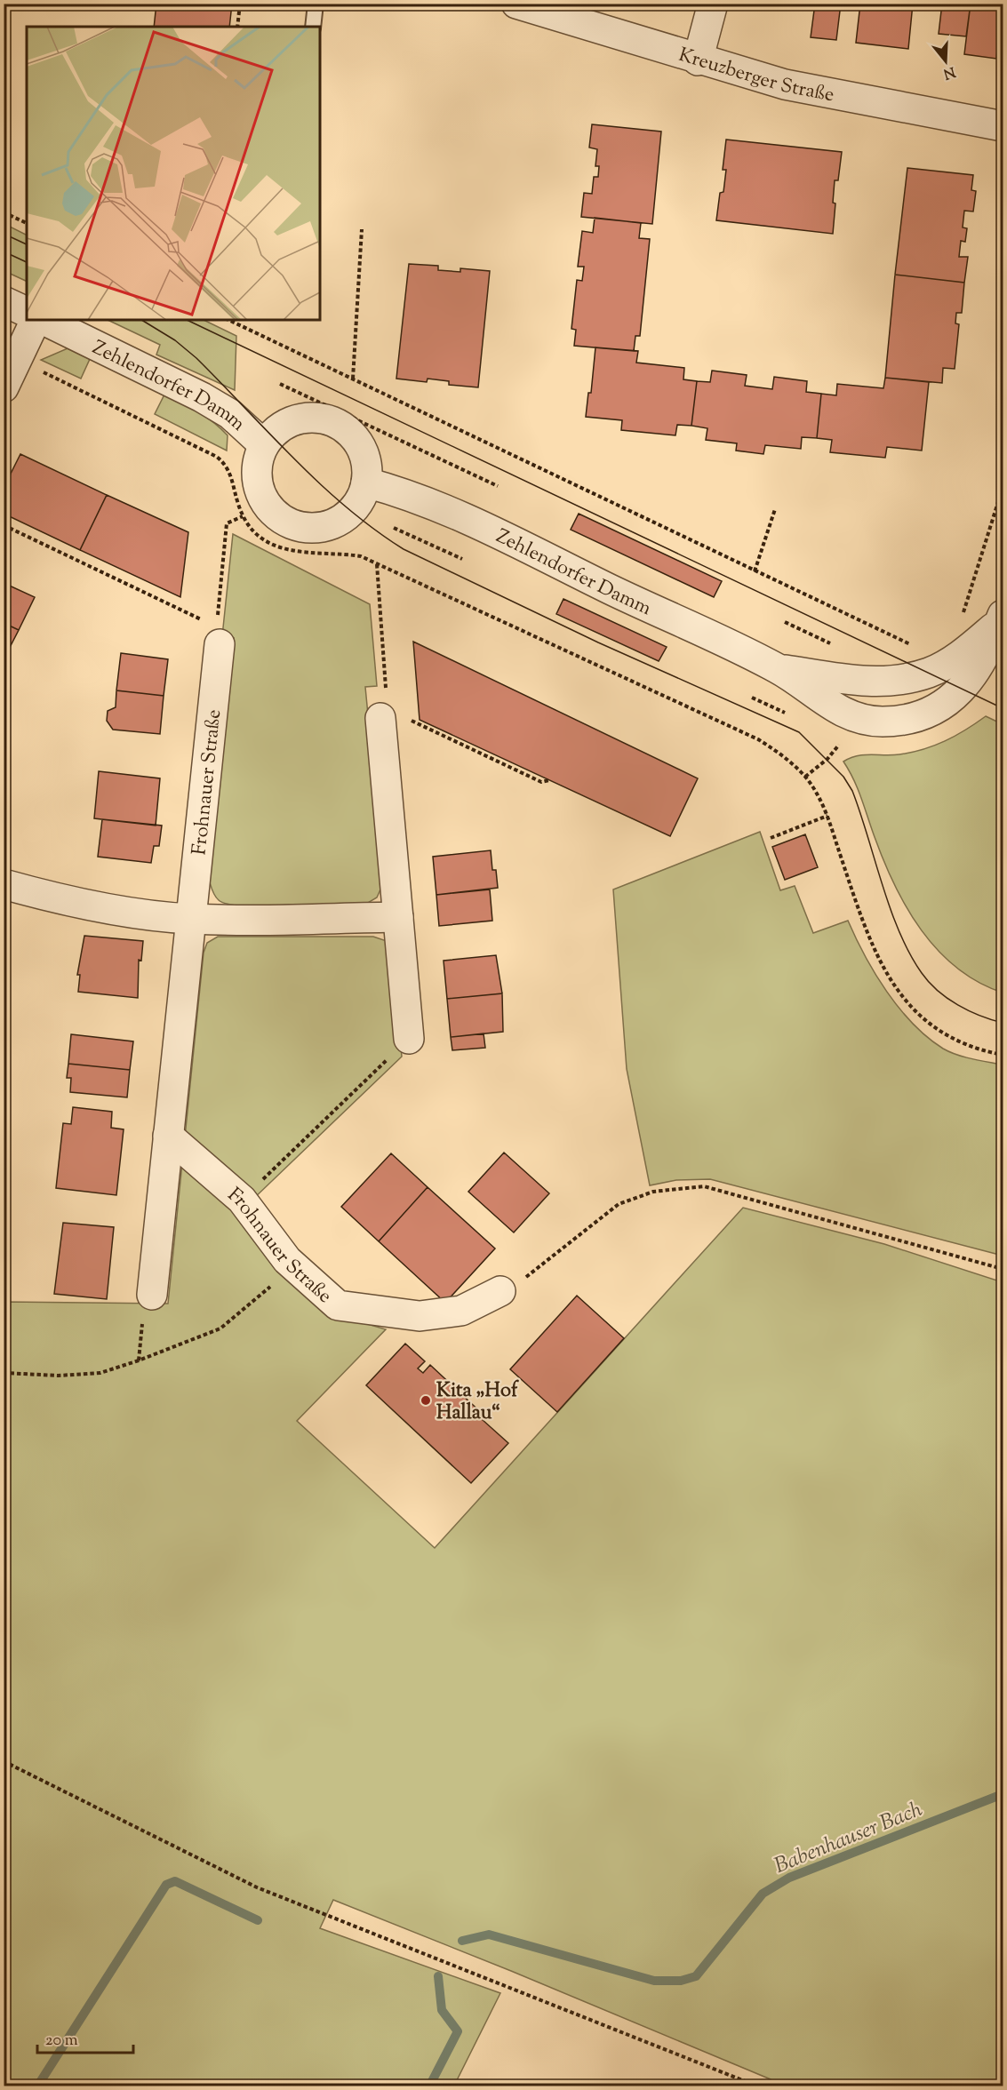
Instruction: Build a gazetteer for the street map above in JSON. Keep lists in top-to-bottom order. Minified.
{"streets":{"street":["Kreuzberger Straße","Zehlendorfer Damm","Frohnauer Straße"]},"water":["Babenhauser Bach"],"places":["Kita „Hof Hallau“"],"scale_bar":"20 m","north":"bottom"}
